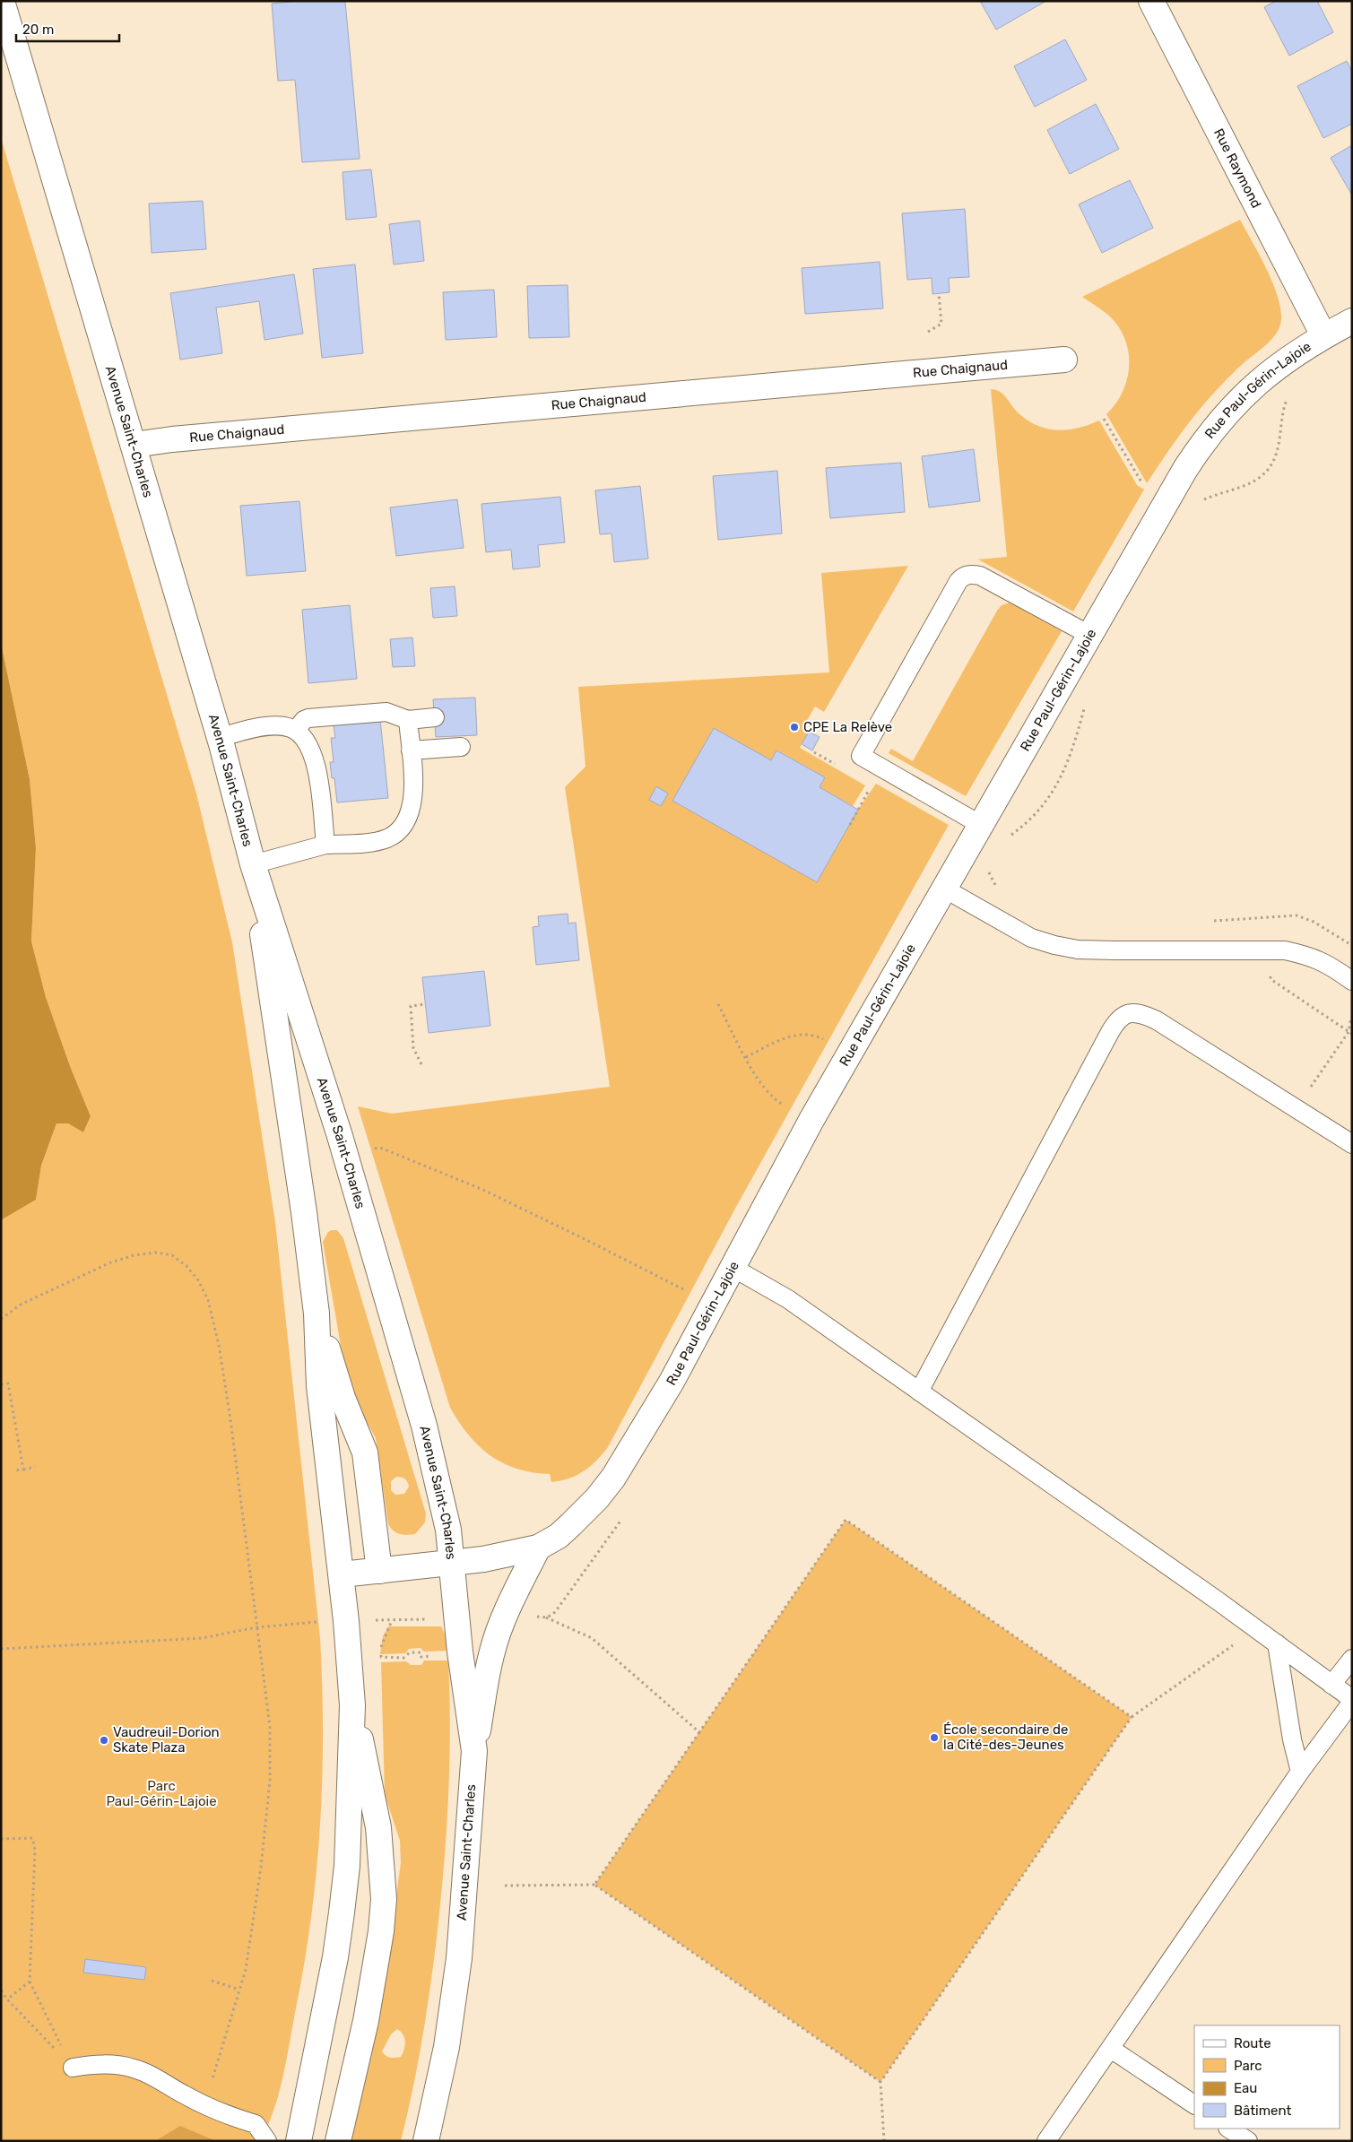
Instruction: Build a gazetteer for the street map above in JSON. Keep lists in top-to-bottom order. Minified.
{"streets":{"main road":["Rue Raymond","Rue Chaignaud","Rue Paul-Gérin-Lajoie","Avenue Saint-Charles"]},"crossings":[["Rue Raymond","Rue Paul-Gérin-Lajoie"],["Rue Chaignaud","Avenue Saint-Charles"],["Rue Paul-Gérin-Lajoie","Avenue Saint-Charles"]],"parks":["Parc Paul-Gérin-Lajoie"],"places":["CPE La Relève","École secondaire de la Cité-des-Jeunes","Vaudreuil-Dorion Skate Plaza"],"legend":["Route","Parc","Eau","Bâtiment"],"scale_bar":"20 m"}
